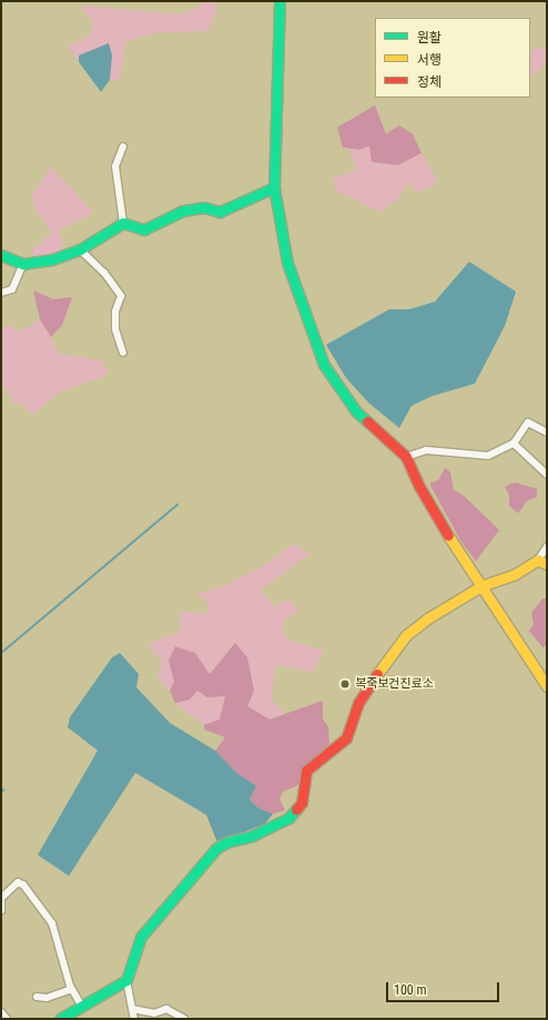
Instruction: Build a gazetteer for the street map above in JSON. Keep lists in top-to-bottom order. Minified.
{"places":["복죽보건진료소"],"legend":["원활","서행","정체"],"scale_bar":"100 m"}
